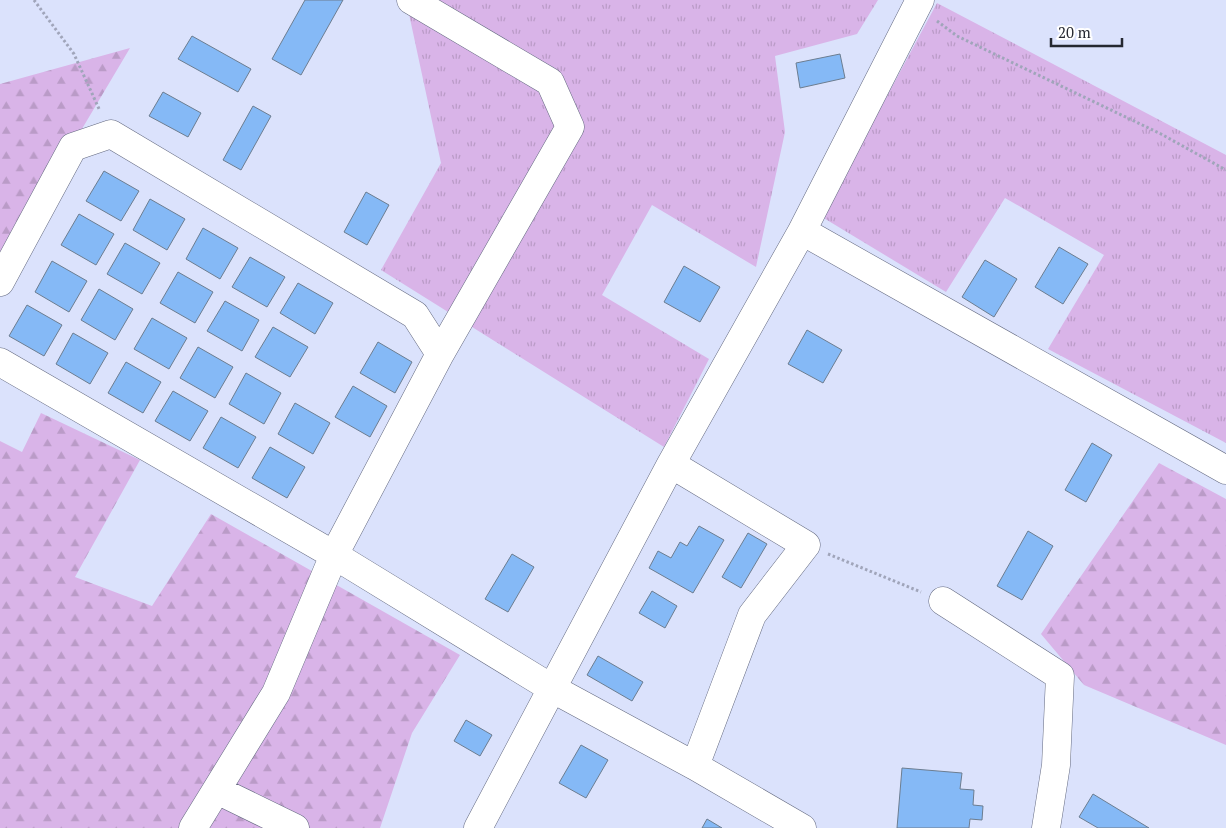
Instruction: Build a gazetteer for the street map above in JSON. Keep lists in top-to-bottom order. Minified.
{"scale_bar":"20 m"}
